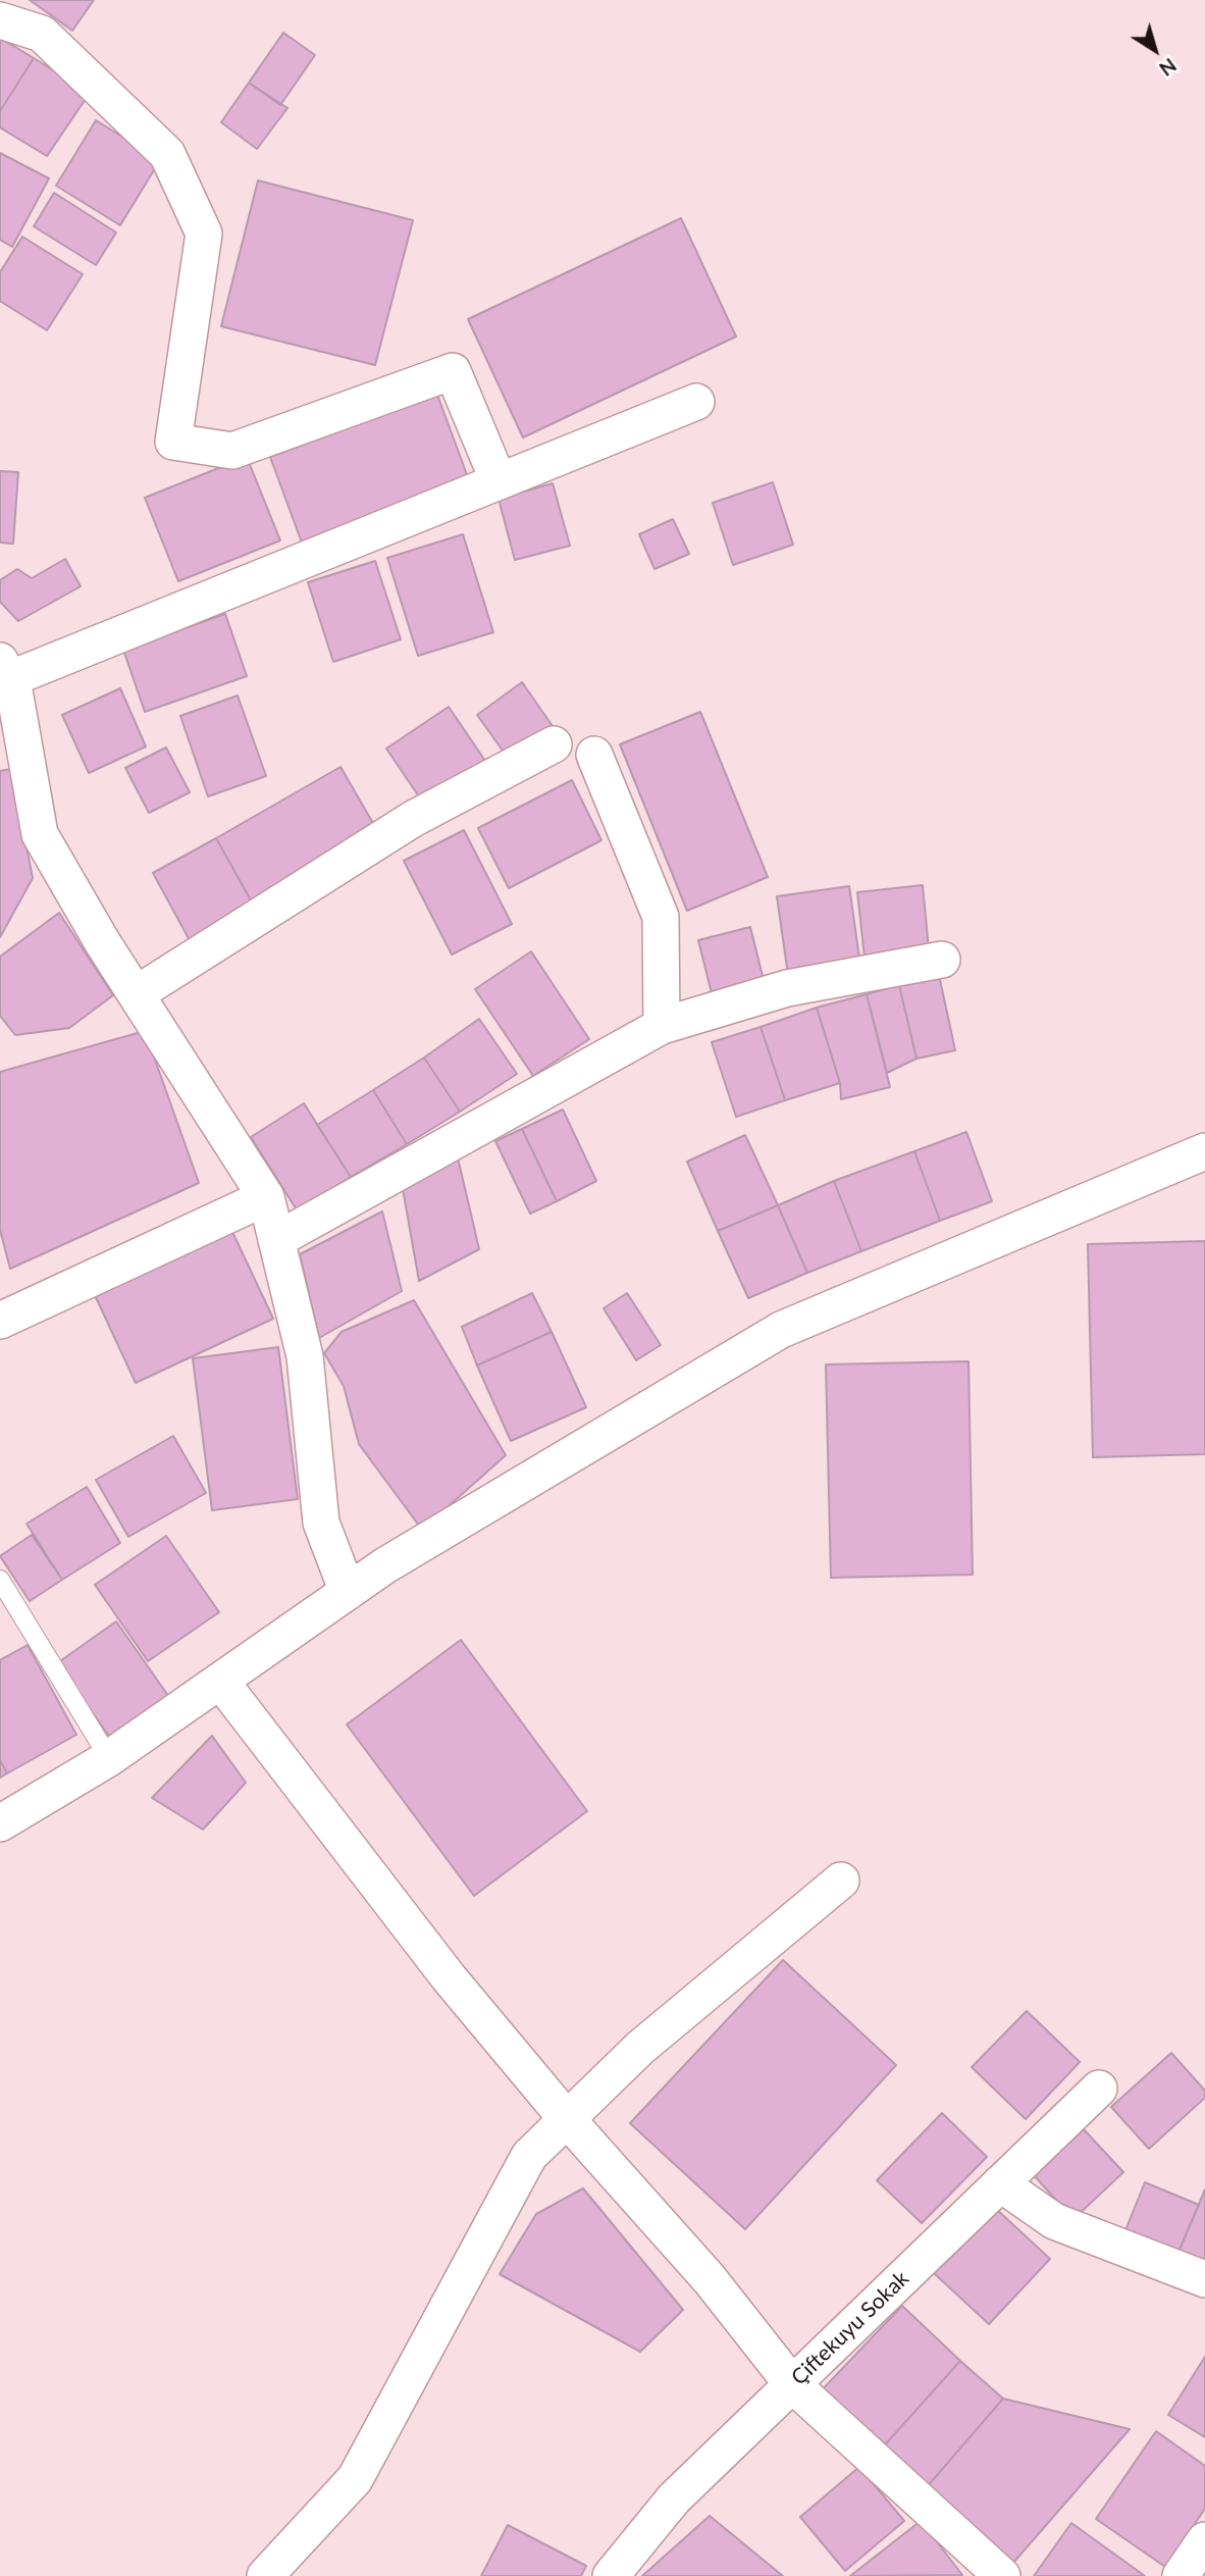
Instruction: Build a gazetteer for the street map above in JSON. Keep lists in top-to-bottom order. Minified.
{"streets":{"street":["Çiftekuyu Sokak"]},"north":"bottom right"}
